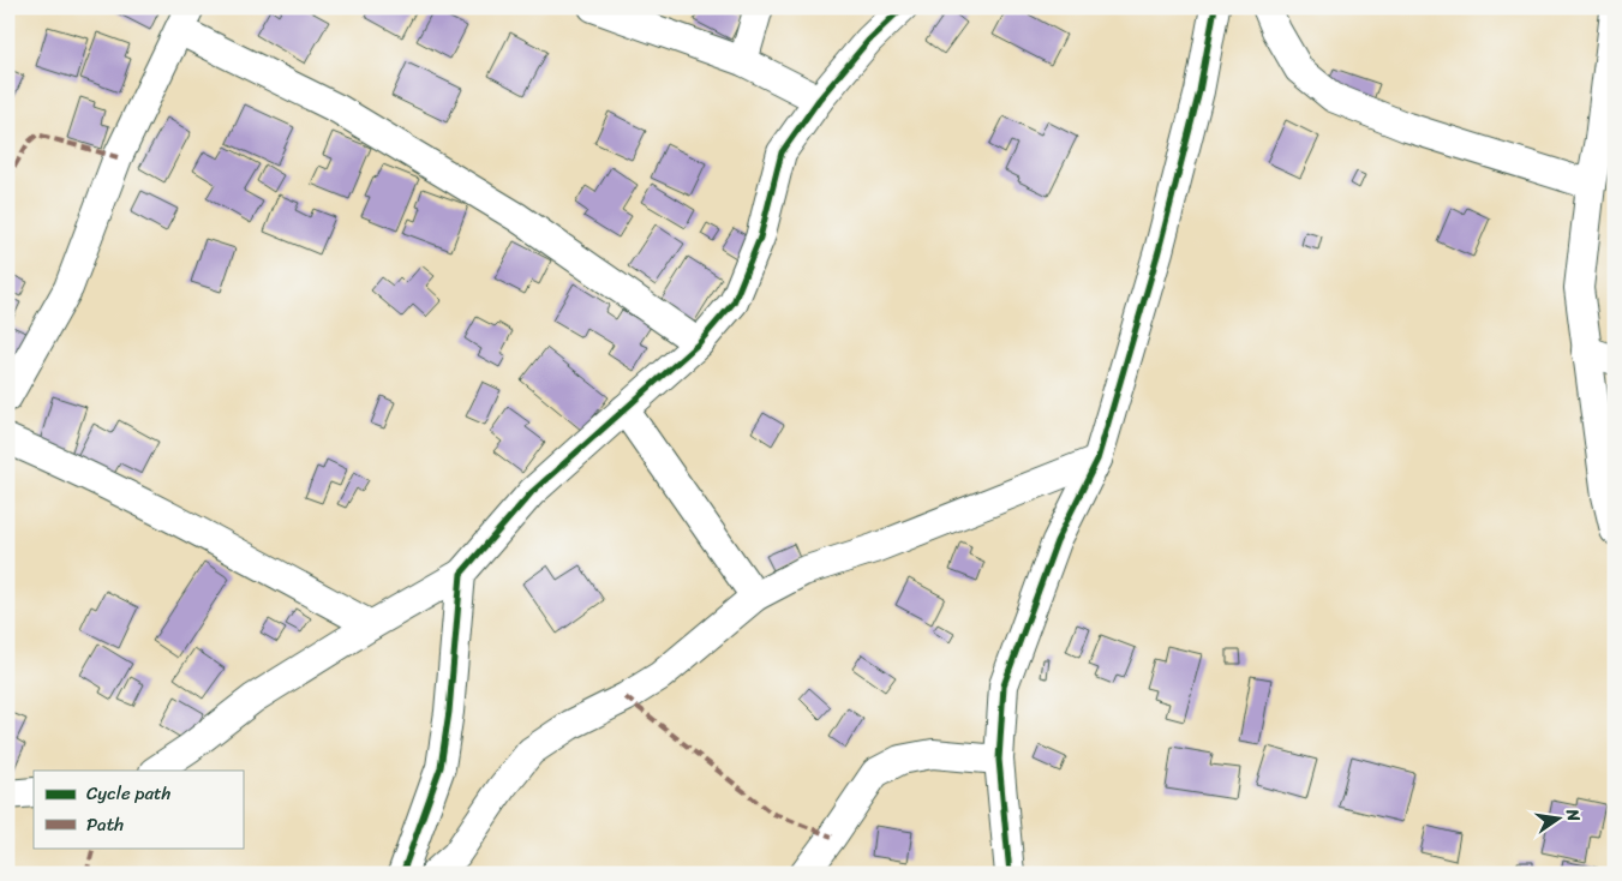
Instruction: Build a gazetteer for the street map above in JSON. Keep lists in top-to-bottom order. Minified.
{"legend":["Cycle path","Path"],"north":"right"}
